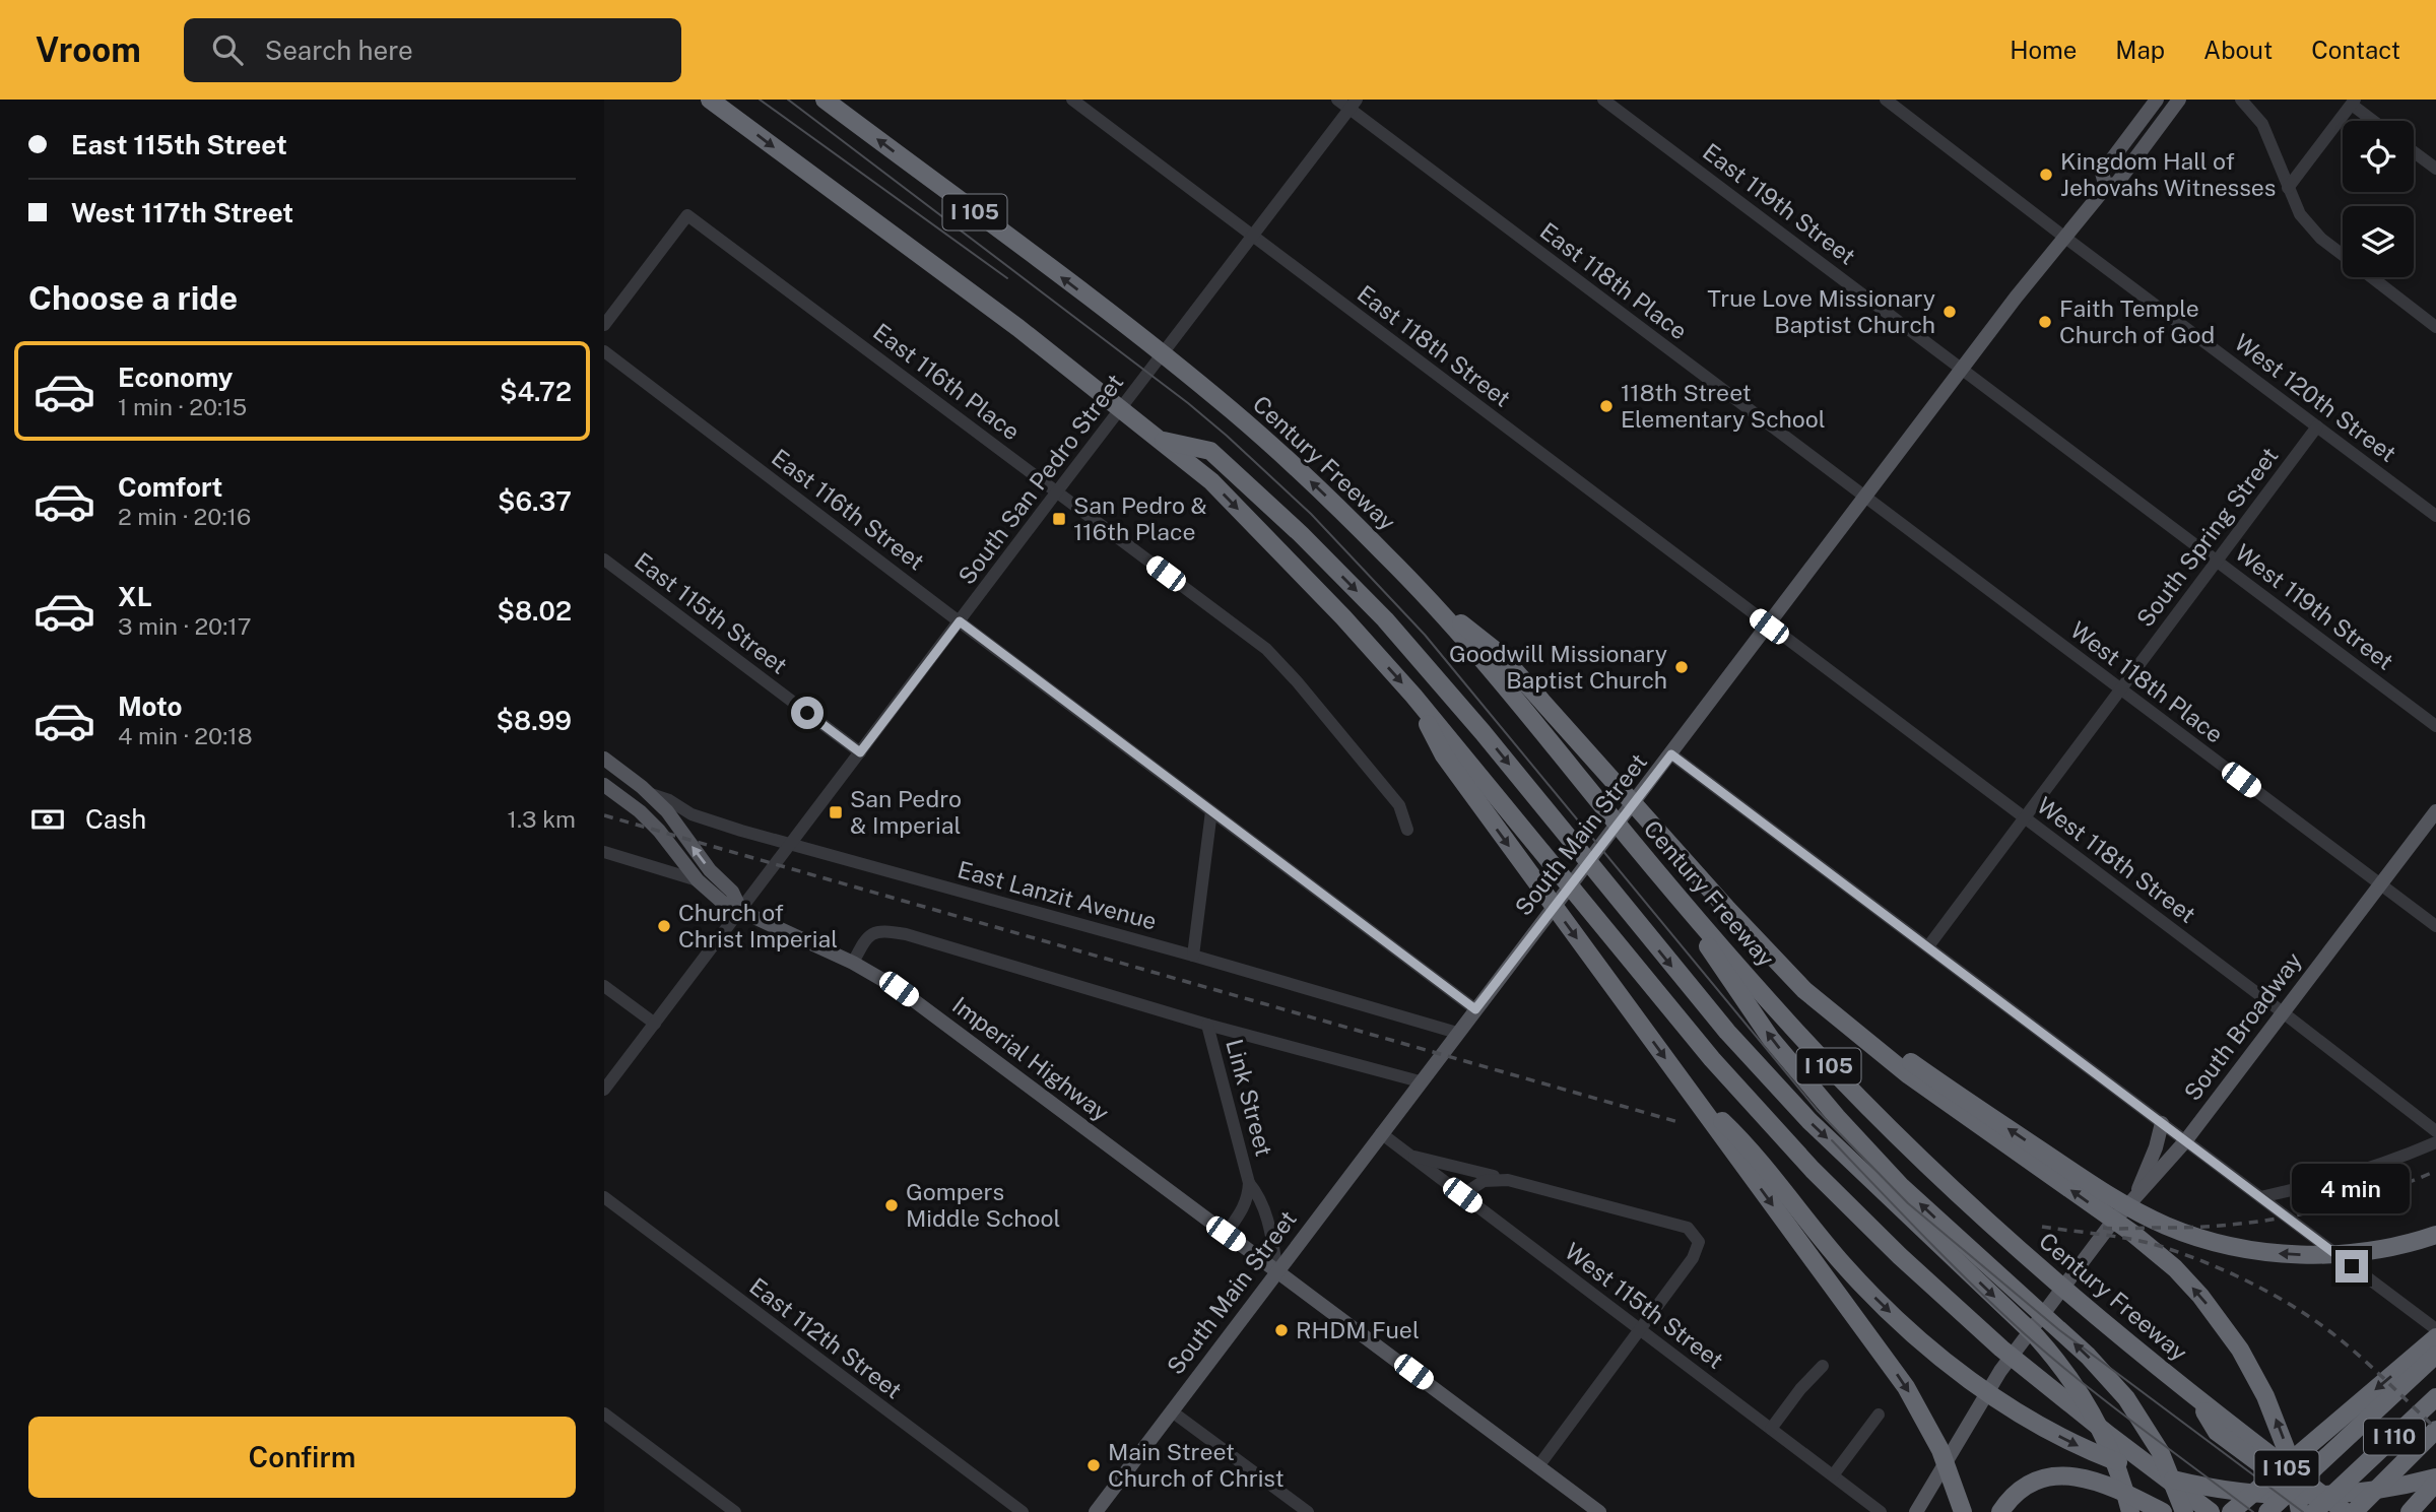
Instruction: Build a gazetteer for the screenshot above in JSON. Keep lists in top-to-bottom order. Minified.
{"streets":{"highway":["I 105","Century Freeway","I 110"],"main road":["South Main Street","South Broadway","Imperial Highway"],"street":["East 119th Street","East 118th Place","East 118th Street","East 116th Place","West 120th Street","South San Pedro Street","East 116th Street","South Spring Street","West 119th Street","East 115th Street","West 118th Place","West 118th Street","East Lanzit Avenue","Link Street","West 115th Street","East 112th Street"]},"crossings":[["East 119th Street","West 119th Street"],["East 119th Street","South Main Street"],["East 118th Place","South San Pedro Street"],["East 118th Place","West 118th Place"],["East 118th Place","South Main Street"],["East 118th Street","South San Pedro Street"],["East 118th Street","South Main Street"],["East 118th Street","West 118th Street"],["East 116th Place","South San Pedro Street"],["West 120th Street","South Spring Street"],["West 120th Street","South Main Street"],["South San Pedro Street","East 116th Street"],["South San Pedro Street","East 115th Street"],["South San Pedro Street","East Lanzit Avenue"],["South San Pedro Street","Imperial Highway"],["East 116th Street","South Main Street"],["South Spring Street","West 119th Street"],["South Spring Street","West 118th Place"],["South Spring Street","West 118th Street"],["West 119th Street","South Main Street"],["West 118th Place","South Main Street"],["West 118th Place","South Broadway"],["South Main Street","West 118th Street"],["South Main Street","East Lanzit Avenue"],["South Main Street","Imperial Highway"],["South Main Street","Link Street"],["South Main Street","West 115th Street"],["West 118th Street","South Broadway"],["East Lanzit Avenue","Imperial Highway"],["Imperial Highway","Link Street"]],"places":{"other":["Kingdom Hall of Jehovahs Witnesses","True Love Missionary Baptist Church","Faith Temple Church of God","118th Street Elementary School","Goodwill Missionary Baptist Church","Church of Christ Imperial","Gompers Middle School","RHDM Fuel","Main Street Church of Christ"],"transit":["San Pedro & 116th Place","San Pedro & Imperial"]},"page":{"header":"Vroom","search":"Search here","nav":["Home","Map","About","Contact"],"banner":["East 115th Street","West 117th Street"],"heading":"Choose a ride","list":[{"name":"Economy","note":"1 min · 20:15","value":"$4.72"},{"name":"Comfort","note":"2 min · 20:16","value":"$6.37"},{"name":"XL","note":"3 min · 20:17","value":"$8.02"},{"name":"Moto","note":"4 min · 20:18","value":"$8.99"}],"pay":["Cash","1.3 km"],"bubble":"4 min","buttons":"Confirm"}}
